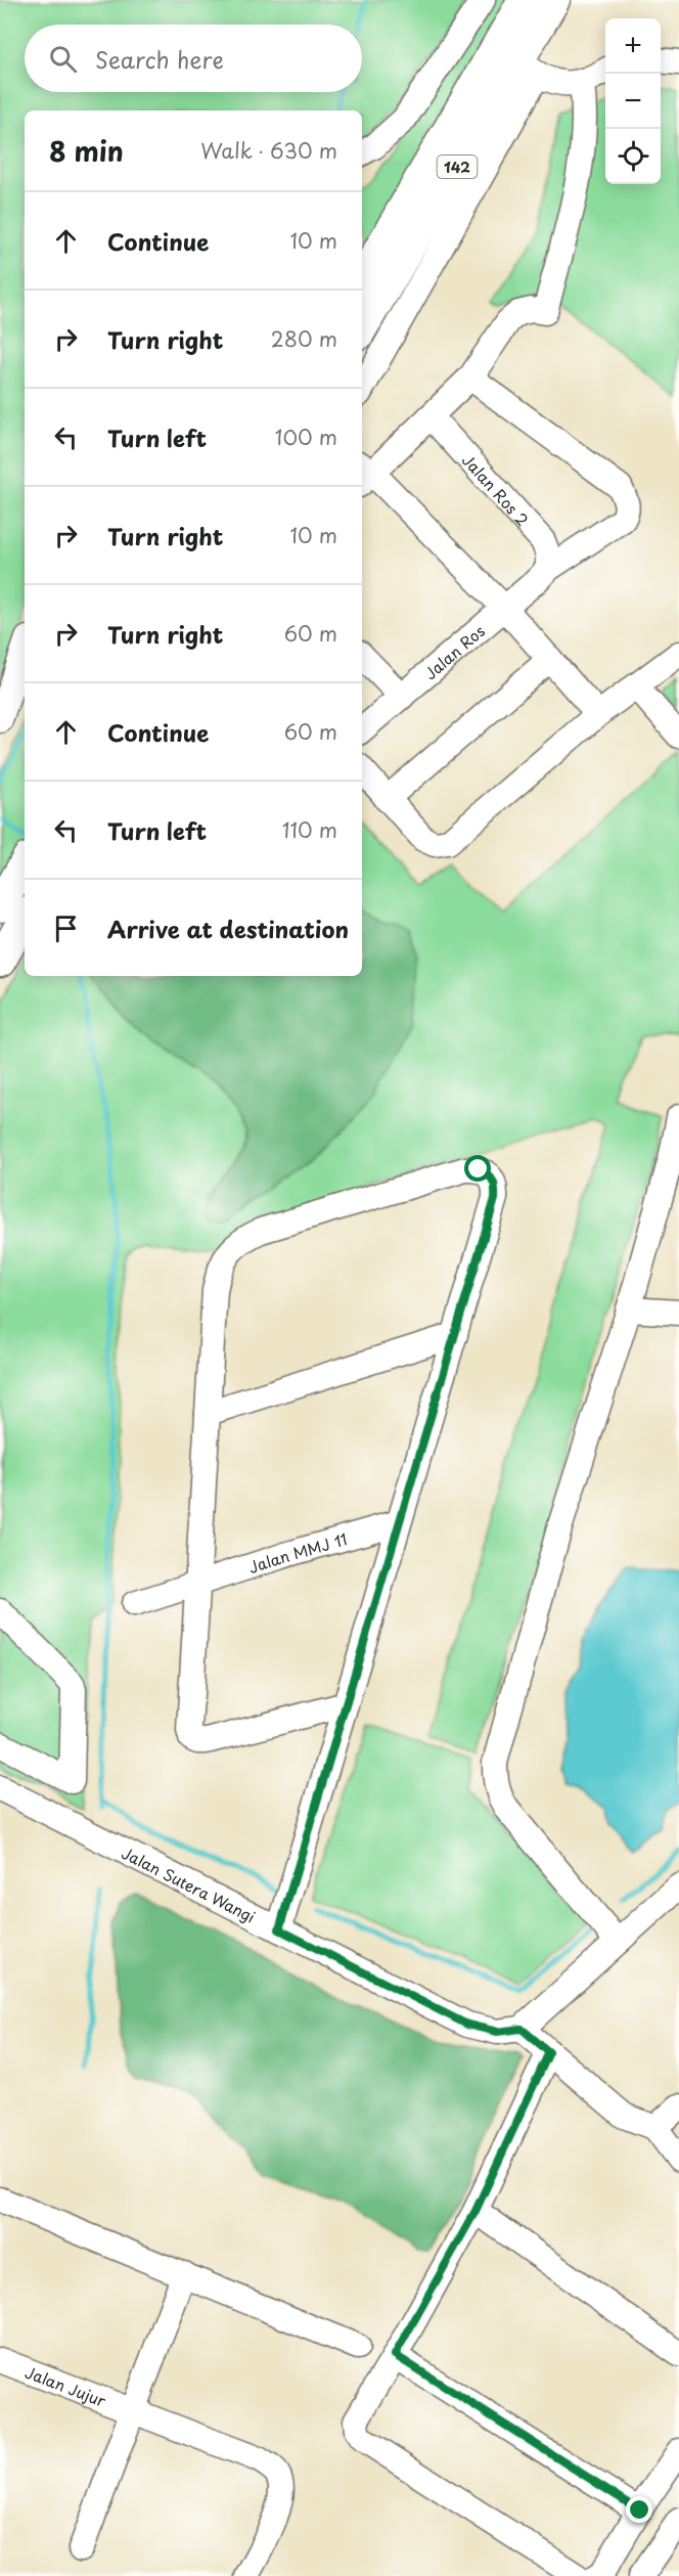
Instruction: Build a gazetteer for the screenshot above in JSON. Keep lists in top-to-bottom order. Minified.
{"streets":{"main road":["142"],"street":["Jalan Ros 2","Jalan Ros","Jalan MMJ 11","Jalan Sutera Wangi","Jalan Jujur"]},"crossings":[["Jalan Ros 2","Jalan Ros"]],"page":{"map_buttons":["+","−"],"search":"Search here","heading":["8 min","Walk · 630 m"],"list":[["Continue","10 m"],["Turn right","280 m"],["Turn left","100 m"],["Turn right","10 m"],["Turn right","60 m"],["Continue","60 m"],["Turn left","110 m"],"Arrive at destination"]}}
